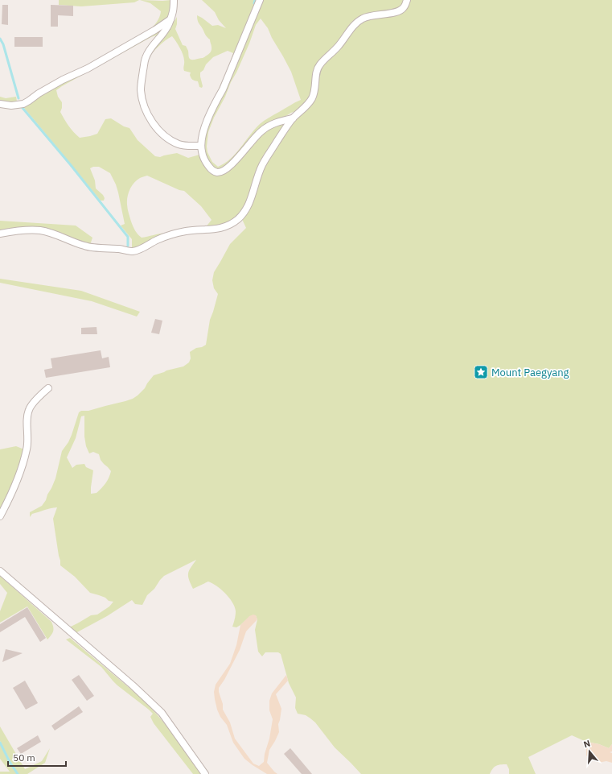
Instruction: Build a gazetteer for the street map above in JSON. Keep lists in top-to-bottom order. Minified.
{"places":{"place":["Mount Paegyang"]},"scale_bar":"50 m","north":"top"}
